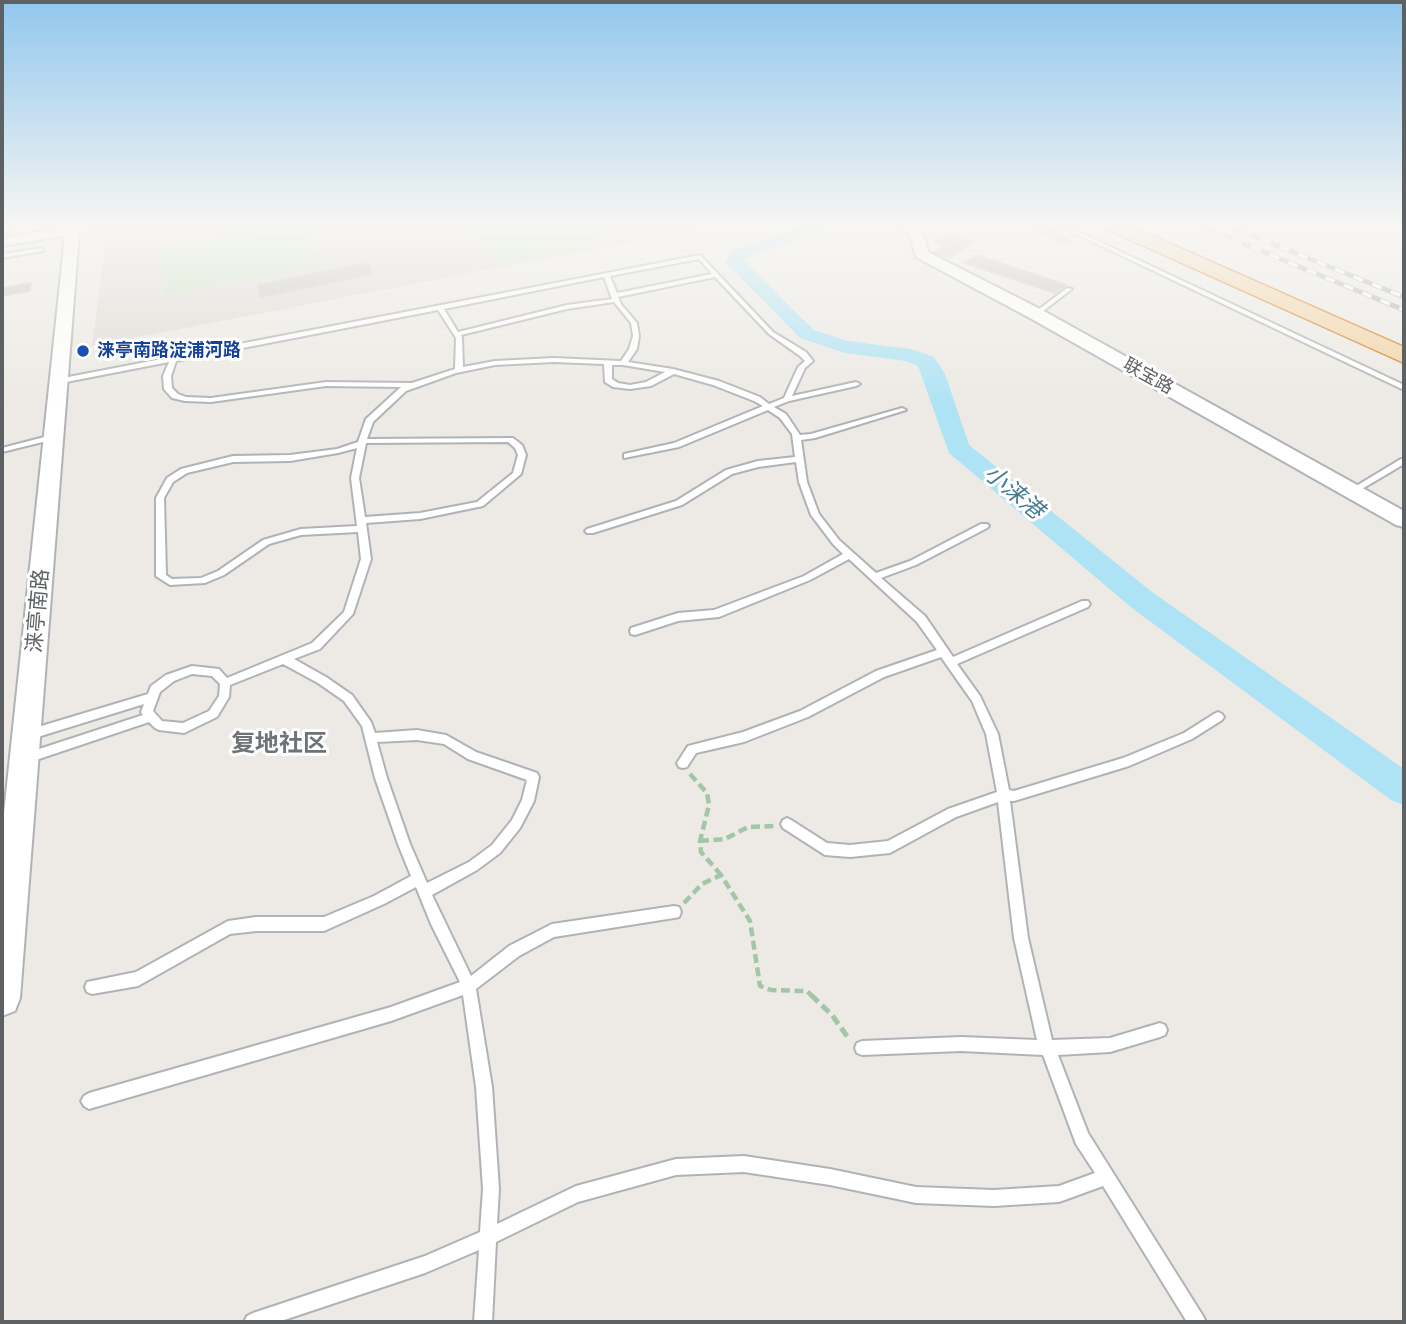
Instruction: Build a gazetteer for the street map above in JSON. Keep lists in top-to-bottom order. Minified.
{"streets":{"street":["联宝路","涞亭南路"]},"districts":["复地社区"],"water":["小涞港"],"places":["涞亭南路淀浦河路"]}
